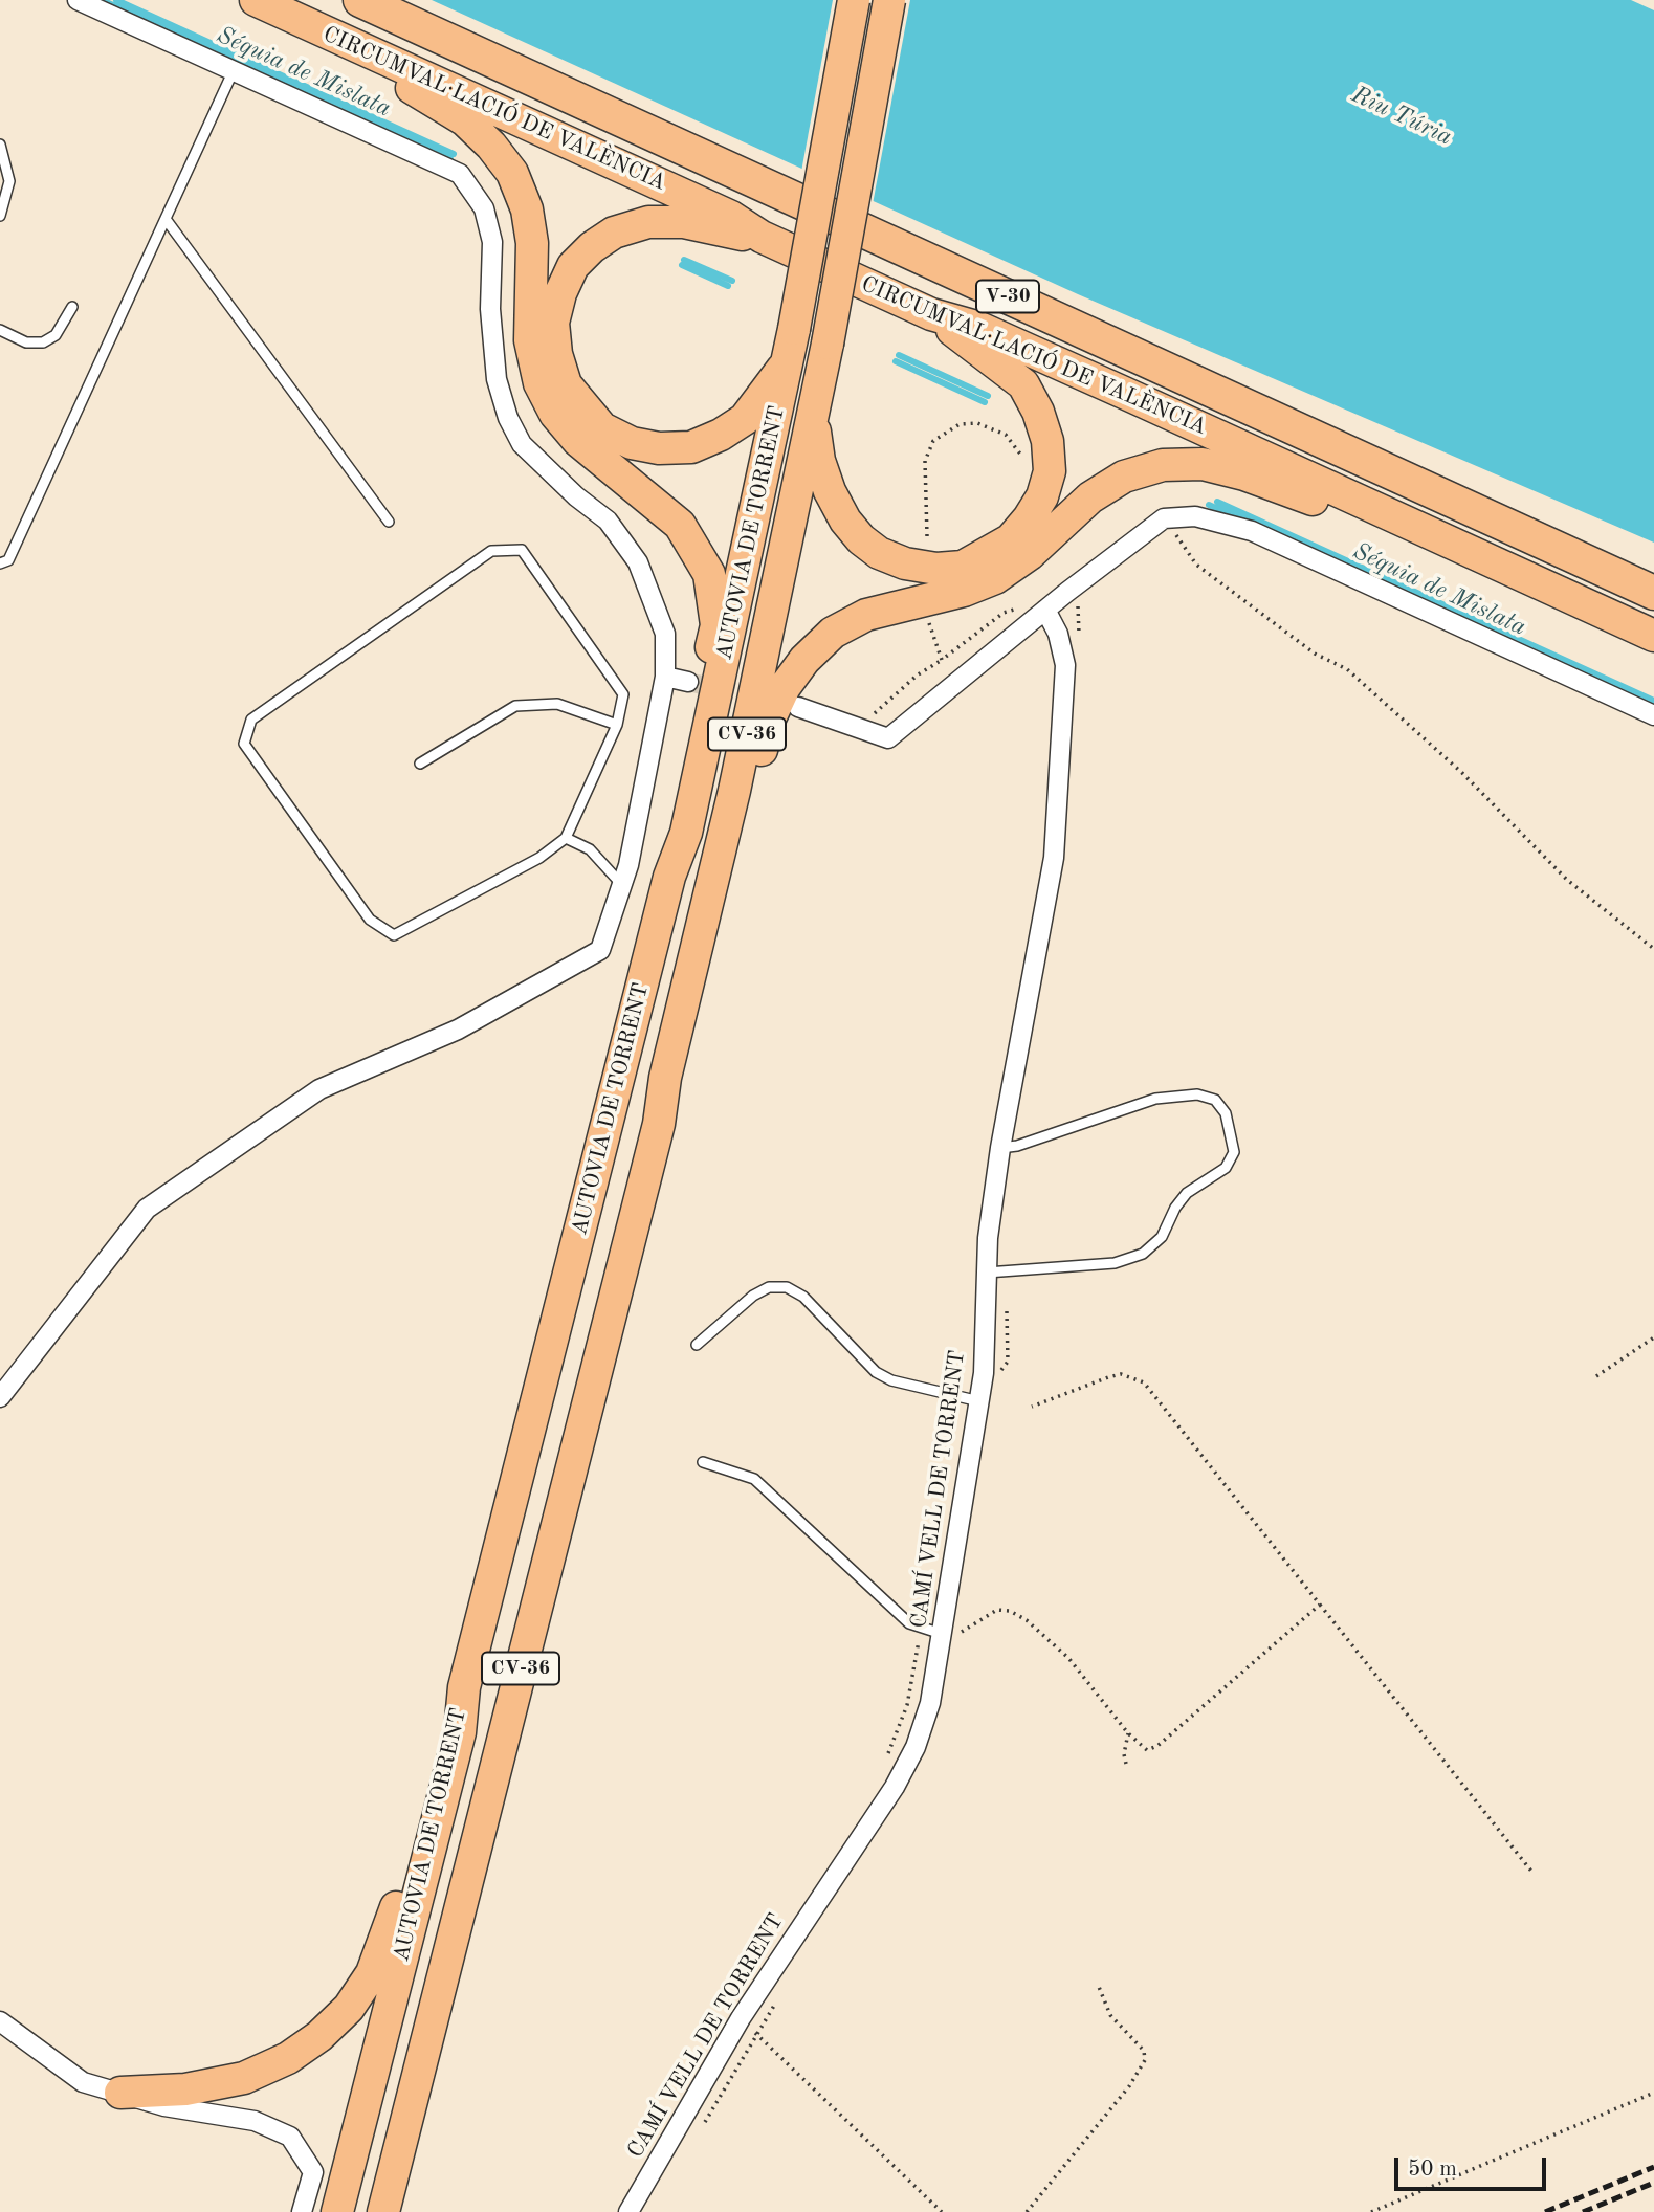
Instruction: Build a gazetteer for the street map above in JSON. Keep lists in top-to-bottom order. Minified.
{"streets":{"highway":["CIRCUMVAL·LACIÓ DE VALÈNCIA","V-30","AUTOVIA DE TORRENT","CV-36"],"street":["CAMÍ VELL DE TORRENT"]},"water":["Séquia de Mislata","Riu Túria"],"scale_bar":"50 m"}
